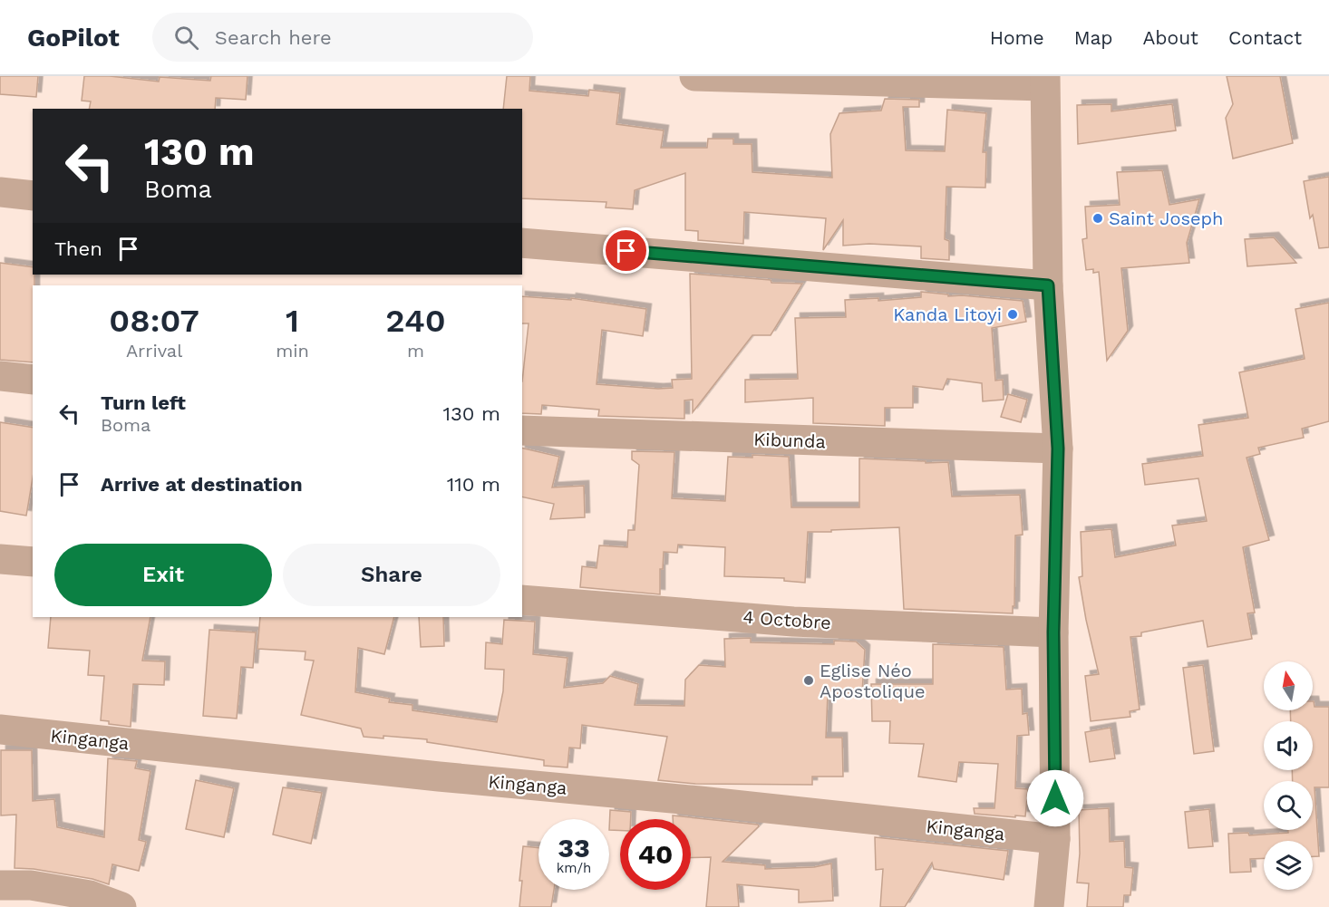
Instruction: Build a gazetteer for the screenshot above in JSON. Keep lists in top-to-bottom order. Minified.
{"streets":{"street":["Kibunda","4 Octobre","Kinganga"]},"places":["Saint Joseph","Kanda Litoyi","Eglise Néo Apostolique"],"north":"top","page":{"header":"GoPilot","search":"Search here","nav":["Home","Map","About","Contact"],"turn":["130 m","Boma"],"then":"Then","eta":["08:07","Arrival","1","min","240","m"],"list":[{"name":"Turn left","note":"Boma","value":"130 m"},{"name":"Arrive at destination","value":"110 m"}],"buttons":["Exit","Share"],"speed":"33 km/h","limit":"40"}}
